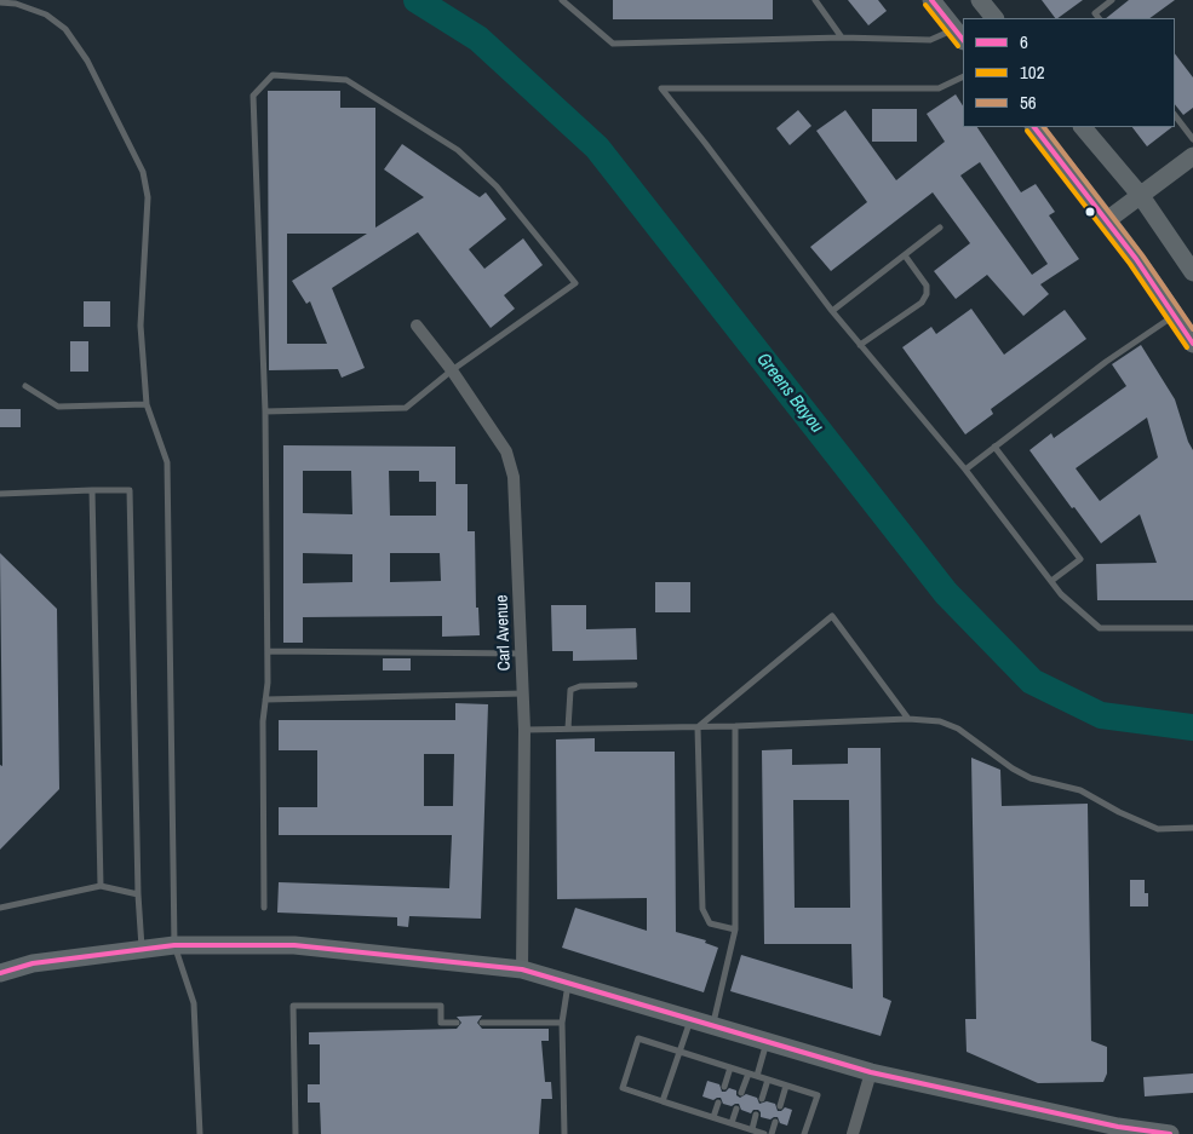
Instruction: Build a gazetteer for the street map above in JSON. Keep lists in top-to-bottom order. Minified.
{"streets":{"street":["Carl Avenue"]},"water":["Greens Bayou"],"lines":["transit line 6","transit line 102","transit line 56"],"legend":["6","102","56"]}
